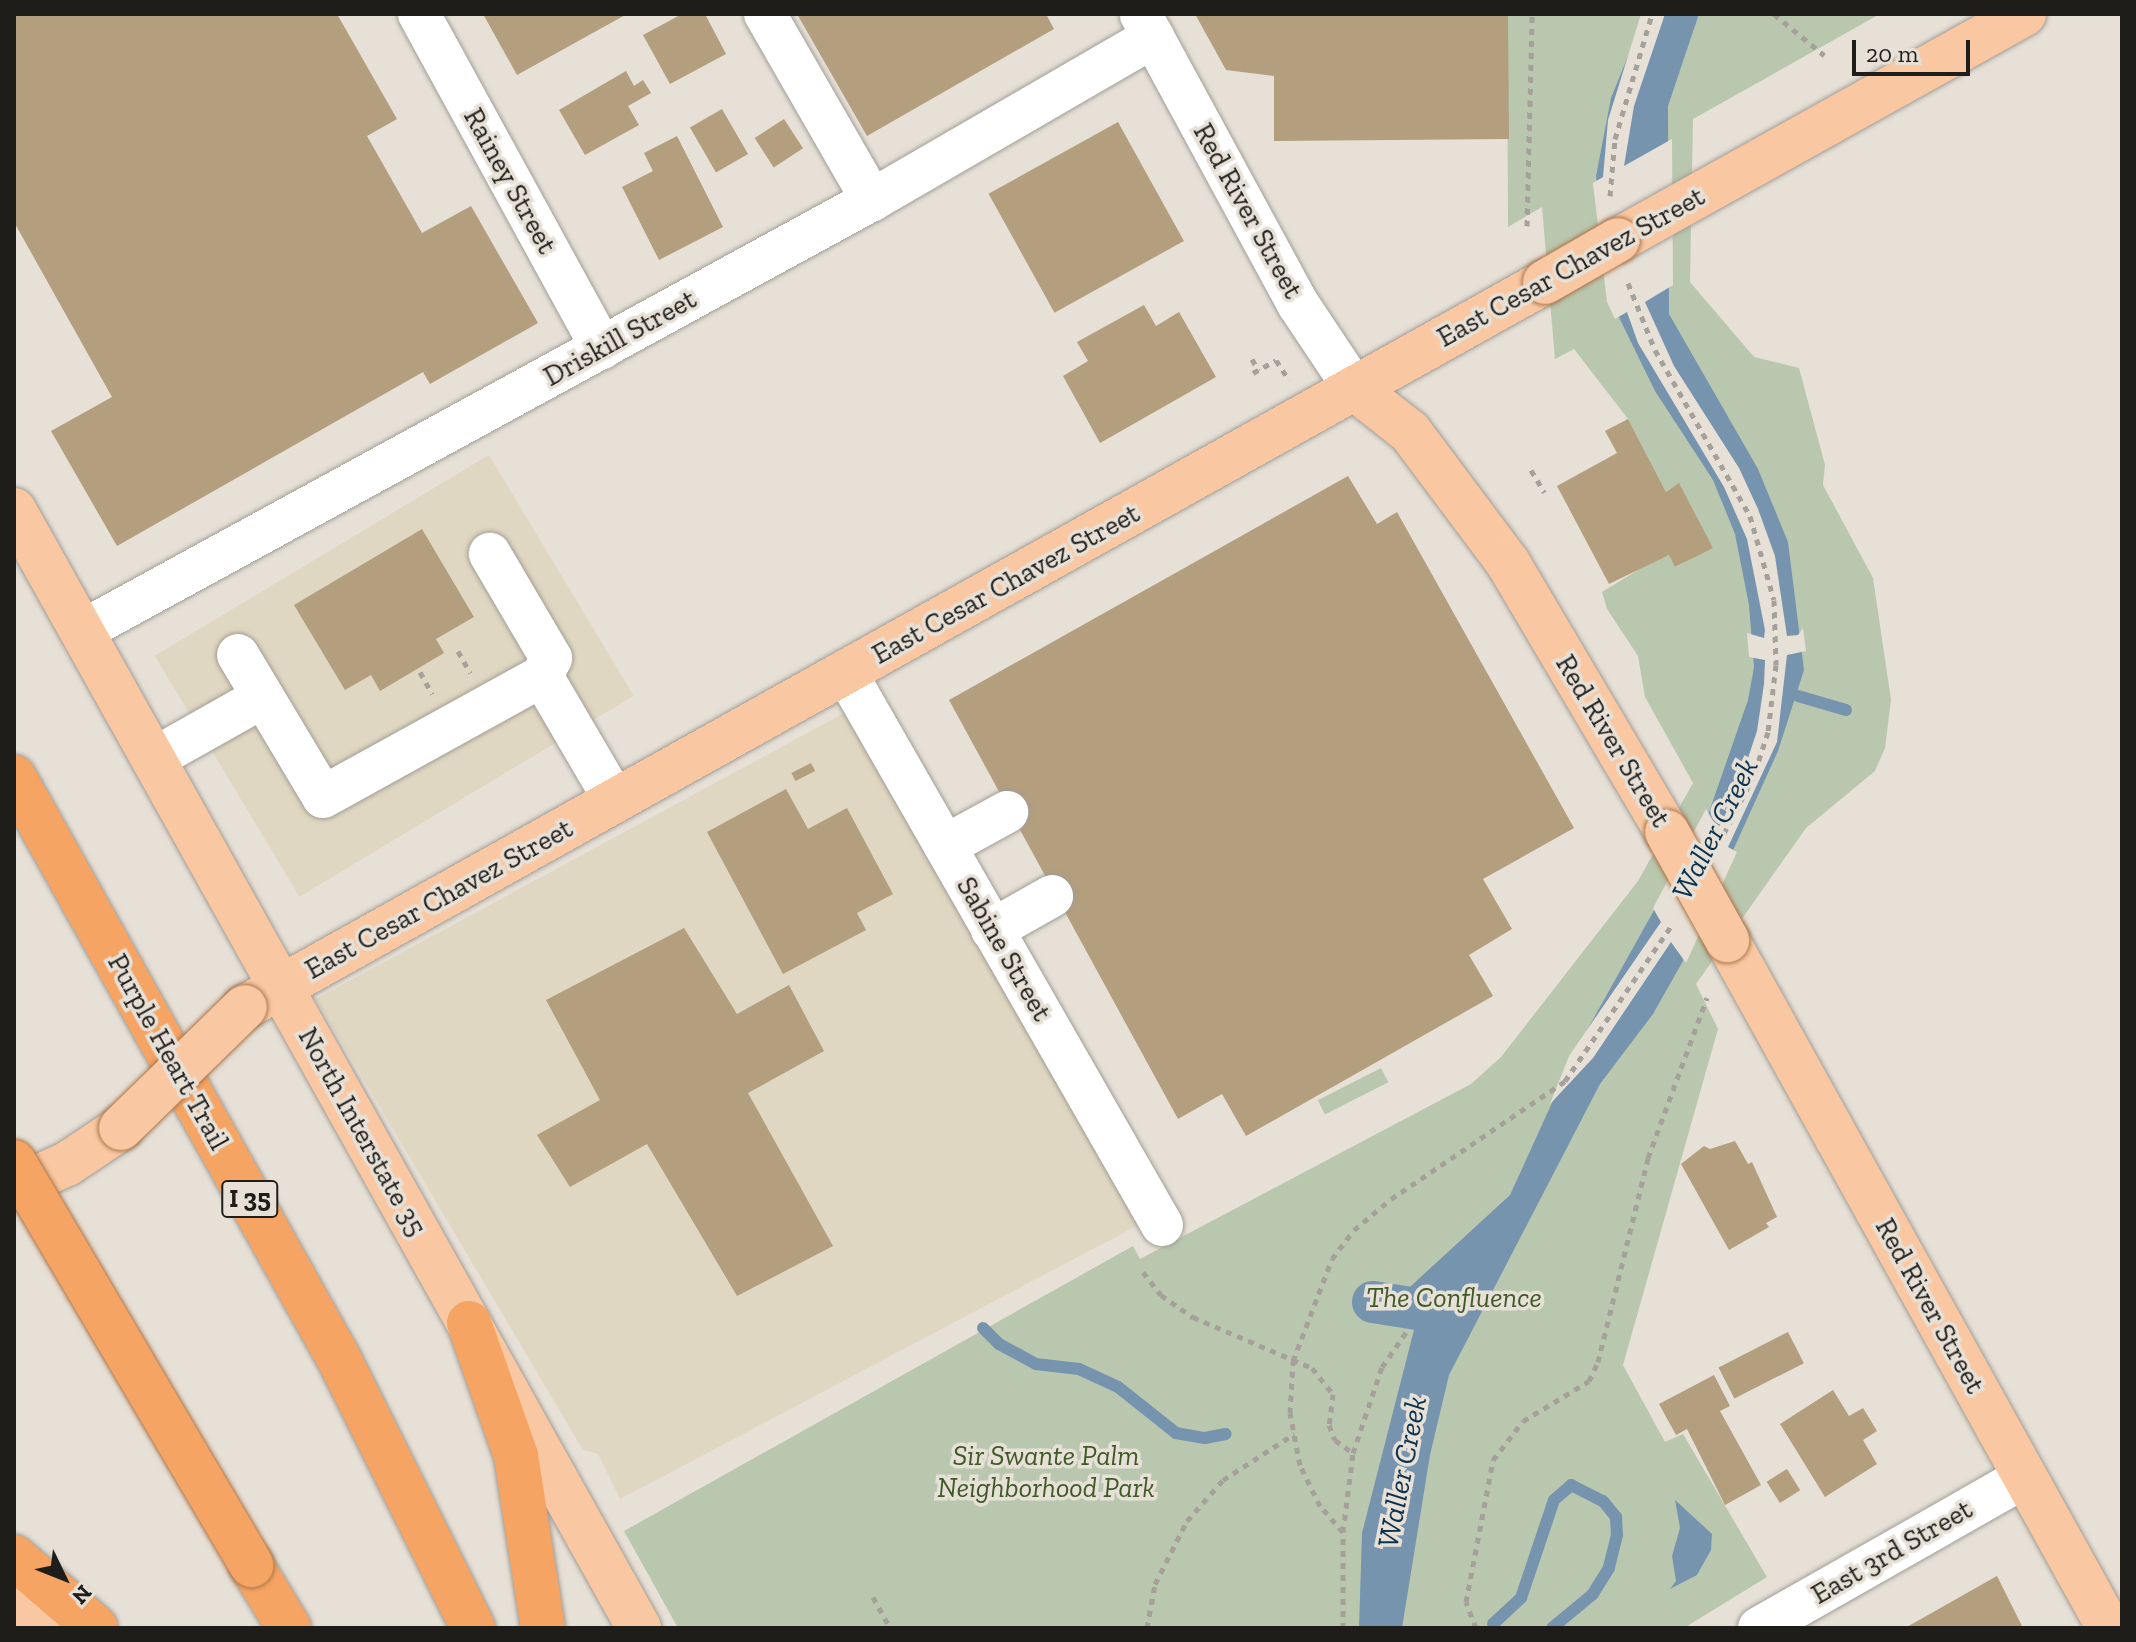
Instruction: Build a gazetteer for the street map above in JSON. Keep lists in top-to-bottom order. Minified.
{"streets":{"highway":["Purple Heart Trail","I 35"],"main road":["Red River Street","East Cesar Chavez Street","North Interstate 35"],"street":["Rainey Street","Driskill Street","Sabine Street","East 3rd Street"]},"crossings":[["Rainey Street","Driskill Street"],["Red River Street","East Cesar Chavez Street"],["Red River Street","Driskill Street"],["Red River Street","East 3rd Street"],["East Cesar Chavez Street","Sabine Street"],["East Cesar Chavez Street","North Interstate 35"],["Driskill Street","North Interstate 35"]],"water":["Waller Creek"],"parks":["The Confluence","Sir Swante Palm Neighborhood Park"],"scale_bar":"20 m","north":"bottom right"}
